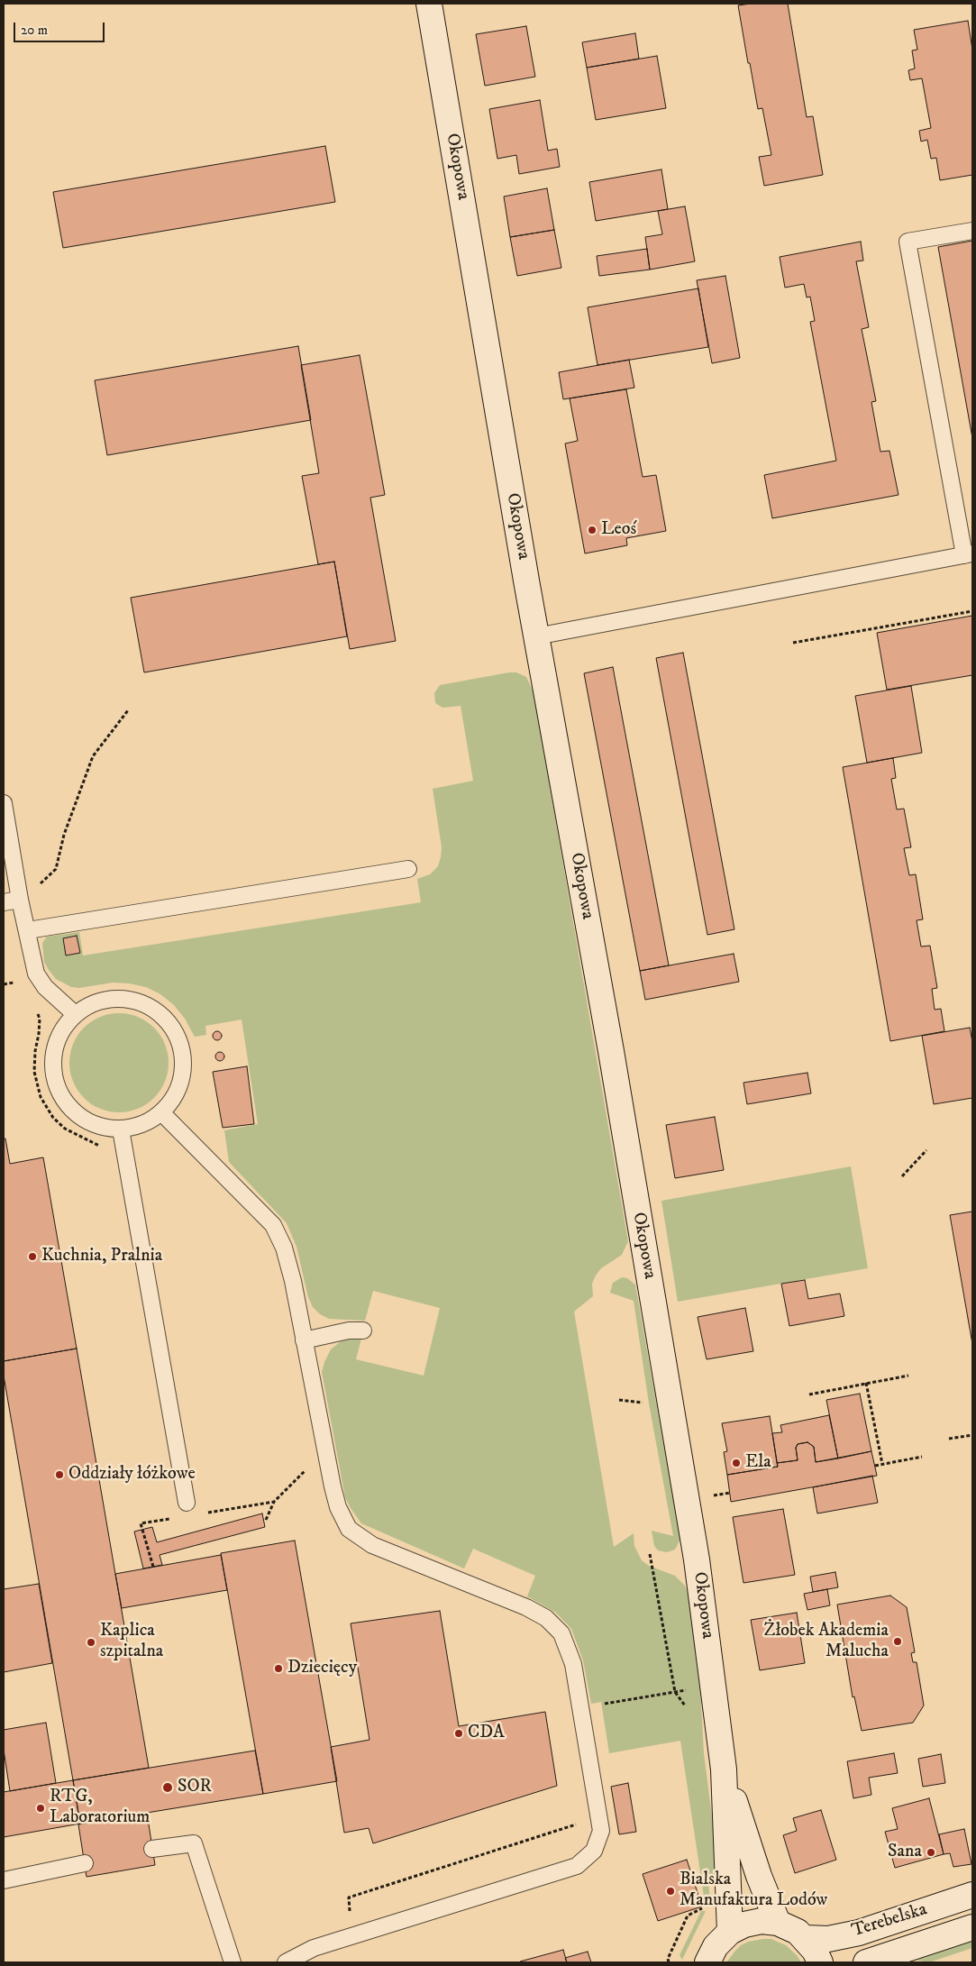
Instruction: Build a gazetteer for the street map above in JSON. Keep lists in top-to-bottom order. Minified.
{"streets":{"street":["Okopowa","Terebelska"]},"places":["Leoś","Kuchnia, Pralnia","Ela","Oddziały łóżkowe","Żłobek Akademia Malucha","Kaplica szpitalna","Dziecięcy","CDA","SOR","RTG, Laboratorium","Sana","Bialska Manufaktura Lodów"],"scale_bar":"20 m"}
